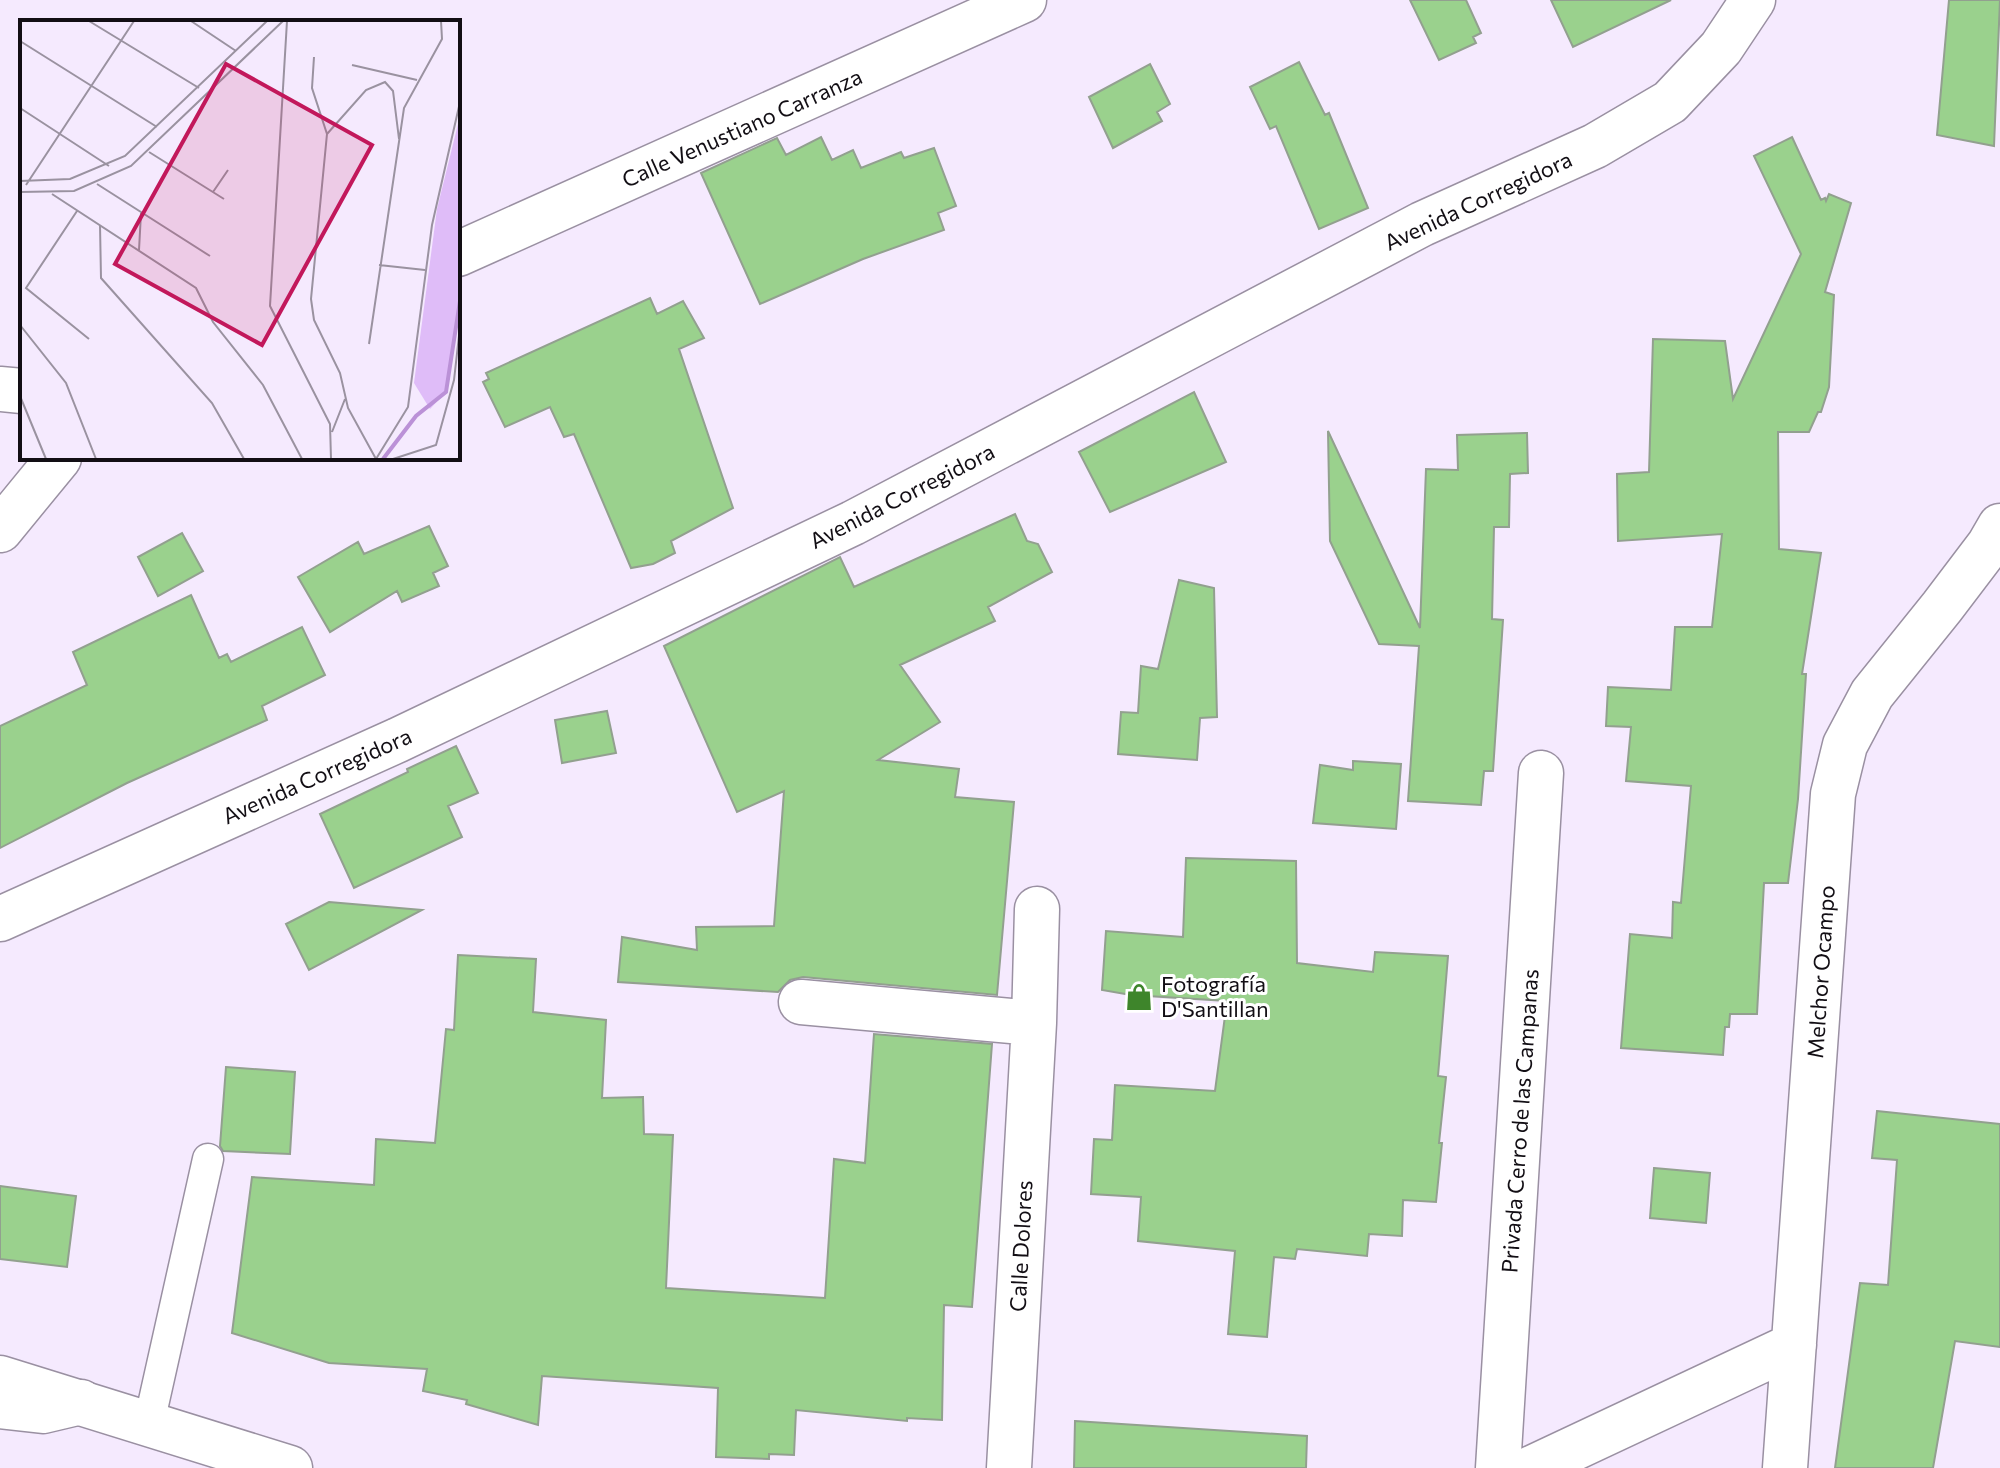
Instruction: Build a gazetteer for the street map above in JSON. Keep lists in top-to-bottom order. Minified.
{"streets":{"street":["Calle Venustiano Carranza","Avenida Corregidora","Melchor Ocampo","Privada Cerro de las Campanas","Calle Dolores"]},"places":{"shop":["Fotografía D'Santillan"]}}
